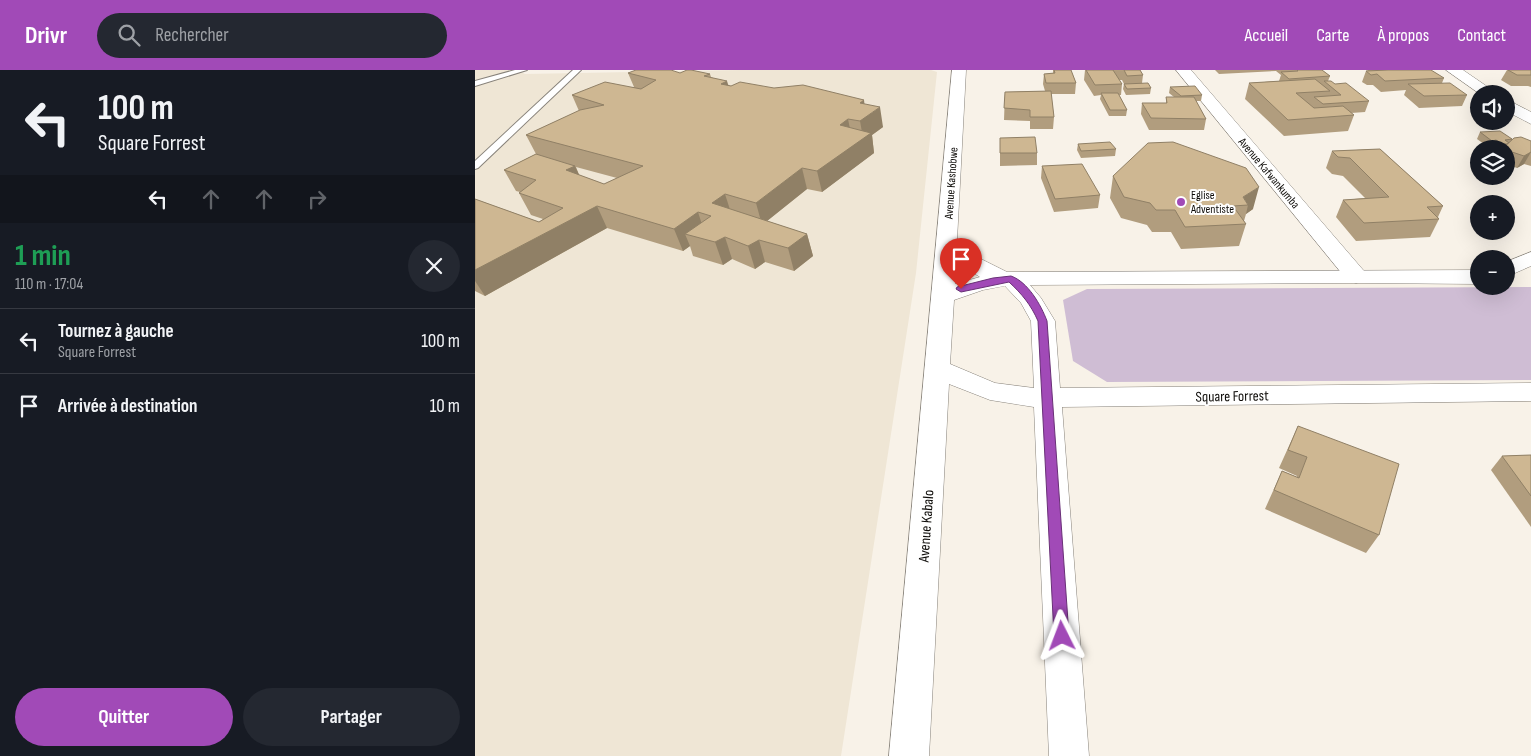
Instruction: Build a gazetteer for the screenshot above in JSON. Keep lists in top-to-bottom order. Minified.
{"streets":{"street":["Avenue Kafwankumba","Avenue Kashobwe","Square Forrest","Avenue Kabalo"]},"crossings":[["Avenue Kashobwe","Avenue Kabalo"],["Square Forrest","Avenue Kabalo"]],"places":["Eglise Adventiste"],"page":{"header":"Drivr","search":"Rechercher","nav":["Accueil","Carte","À propos","Contact"],"turn":["100 m","Square Forrest"],"map_buttons":["+","−"],"heading":["1 min","110 m · 17:04"],"list":[{"name":"Tournez à gauche","note":"Square Forrest","value":"100 m"},{"name":"Arrivée à destination","value":"10 m"}],"buttons":["Quitter","Partager"]}}
